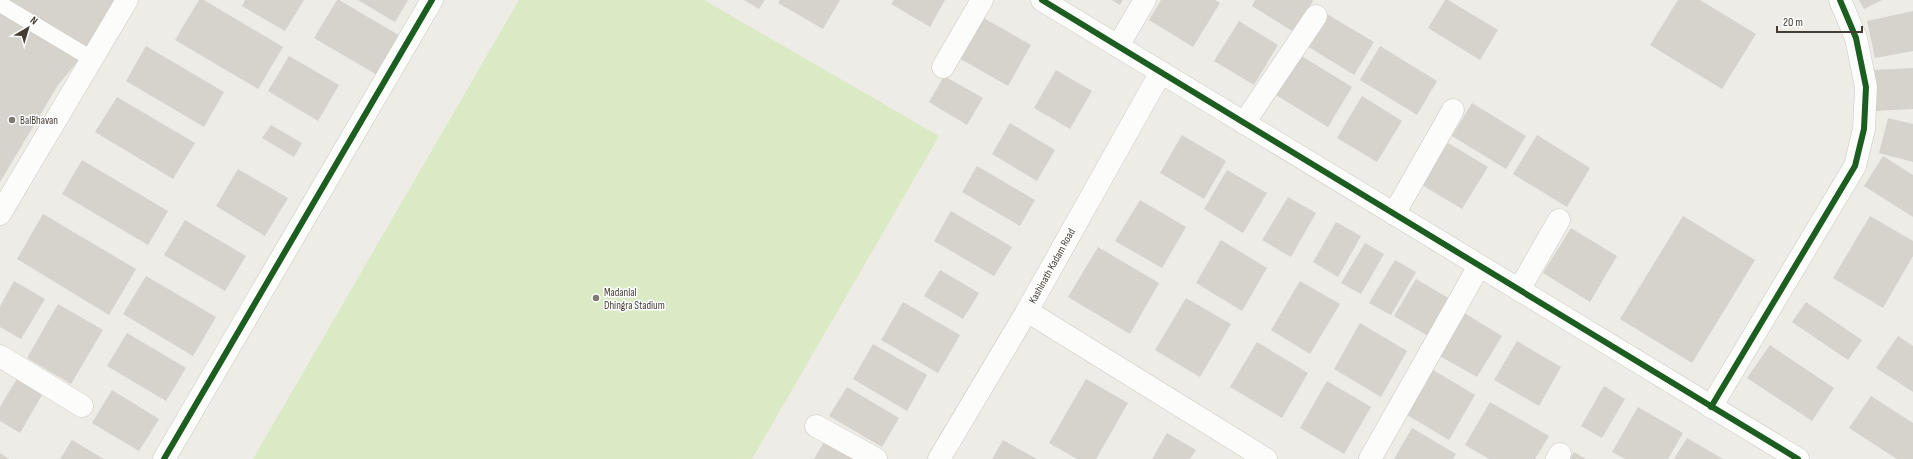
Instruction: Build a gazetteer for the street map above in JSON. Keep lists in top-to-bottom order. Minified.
{"streets":{"street":["Kashinath Kadam Road"]},"places":["BalBhavan","Madanlal Dhingra Stadium"],"scale_bar":"20 m","north":"top right"}
